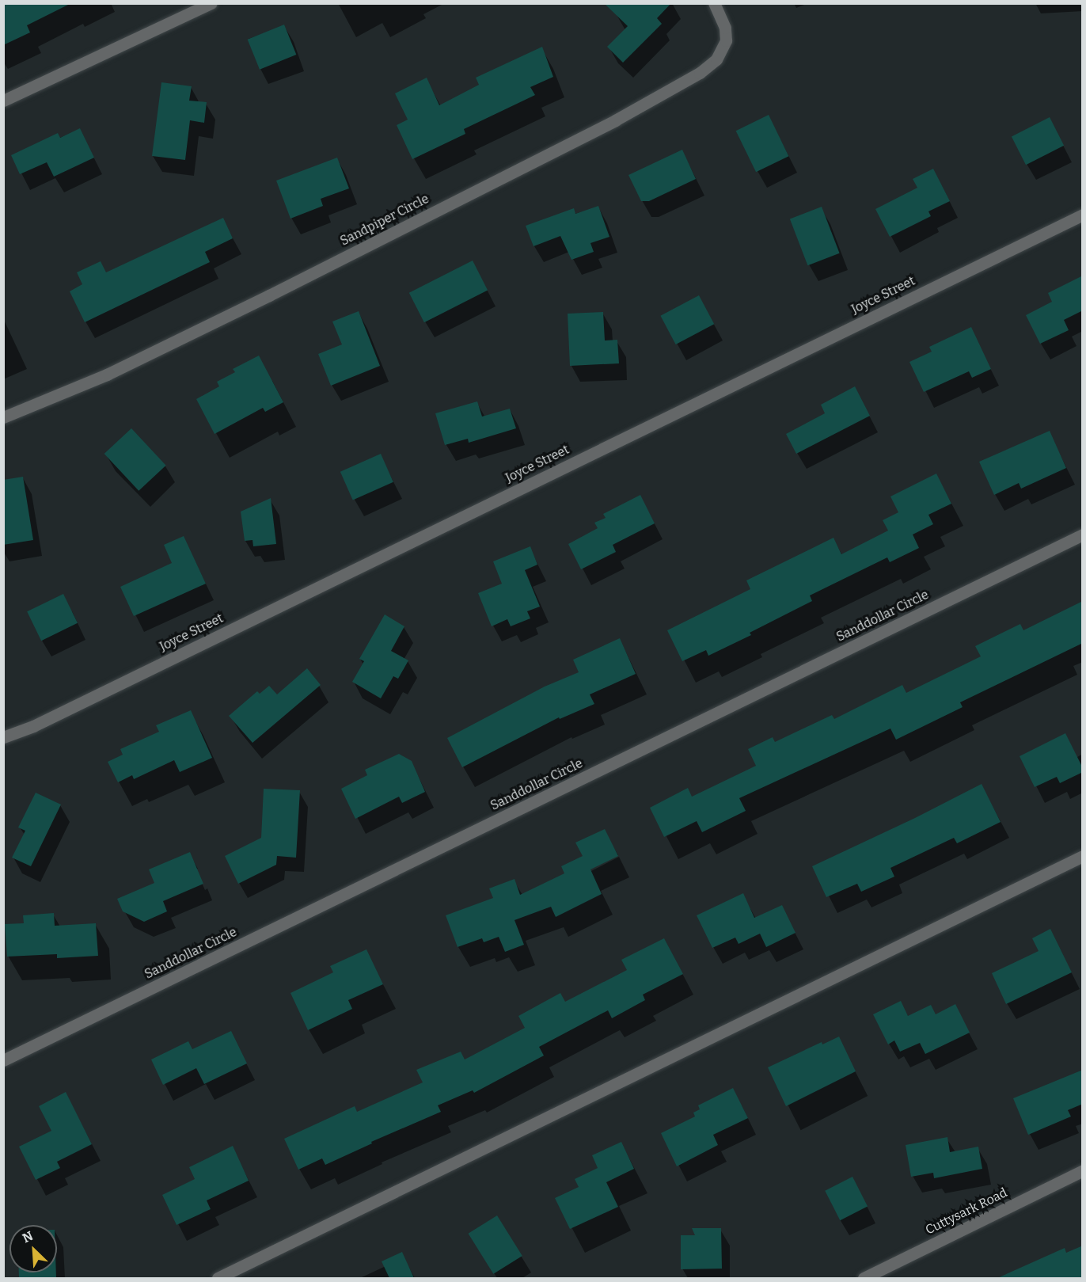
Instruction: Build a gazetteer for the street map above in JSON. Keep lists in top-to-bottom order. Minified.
{"streets":{"street":["Sandpiper Circle","Joyce Street","Sanddollar Circle","Cuttysark Road"]},"north":"top left"}
